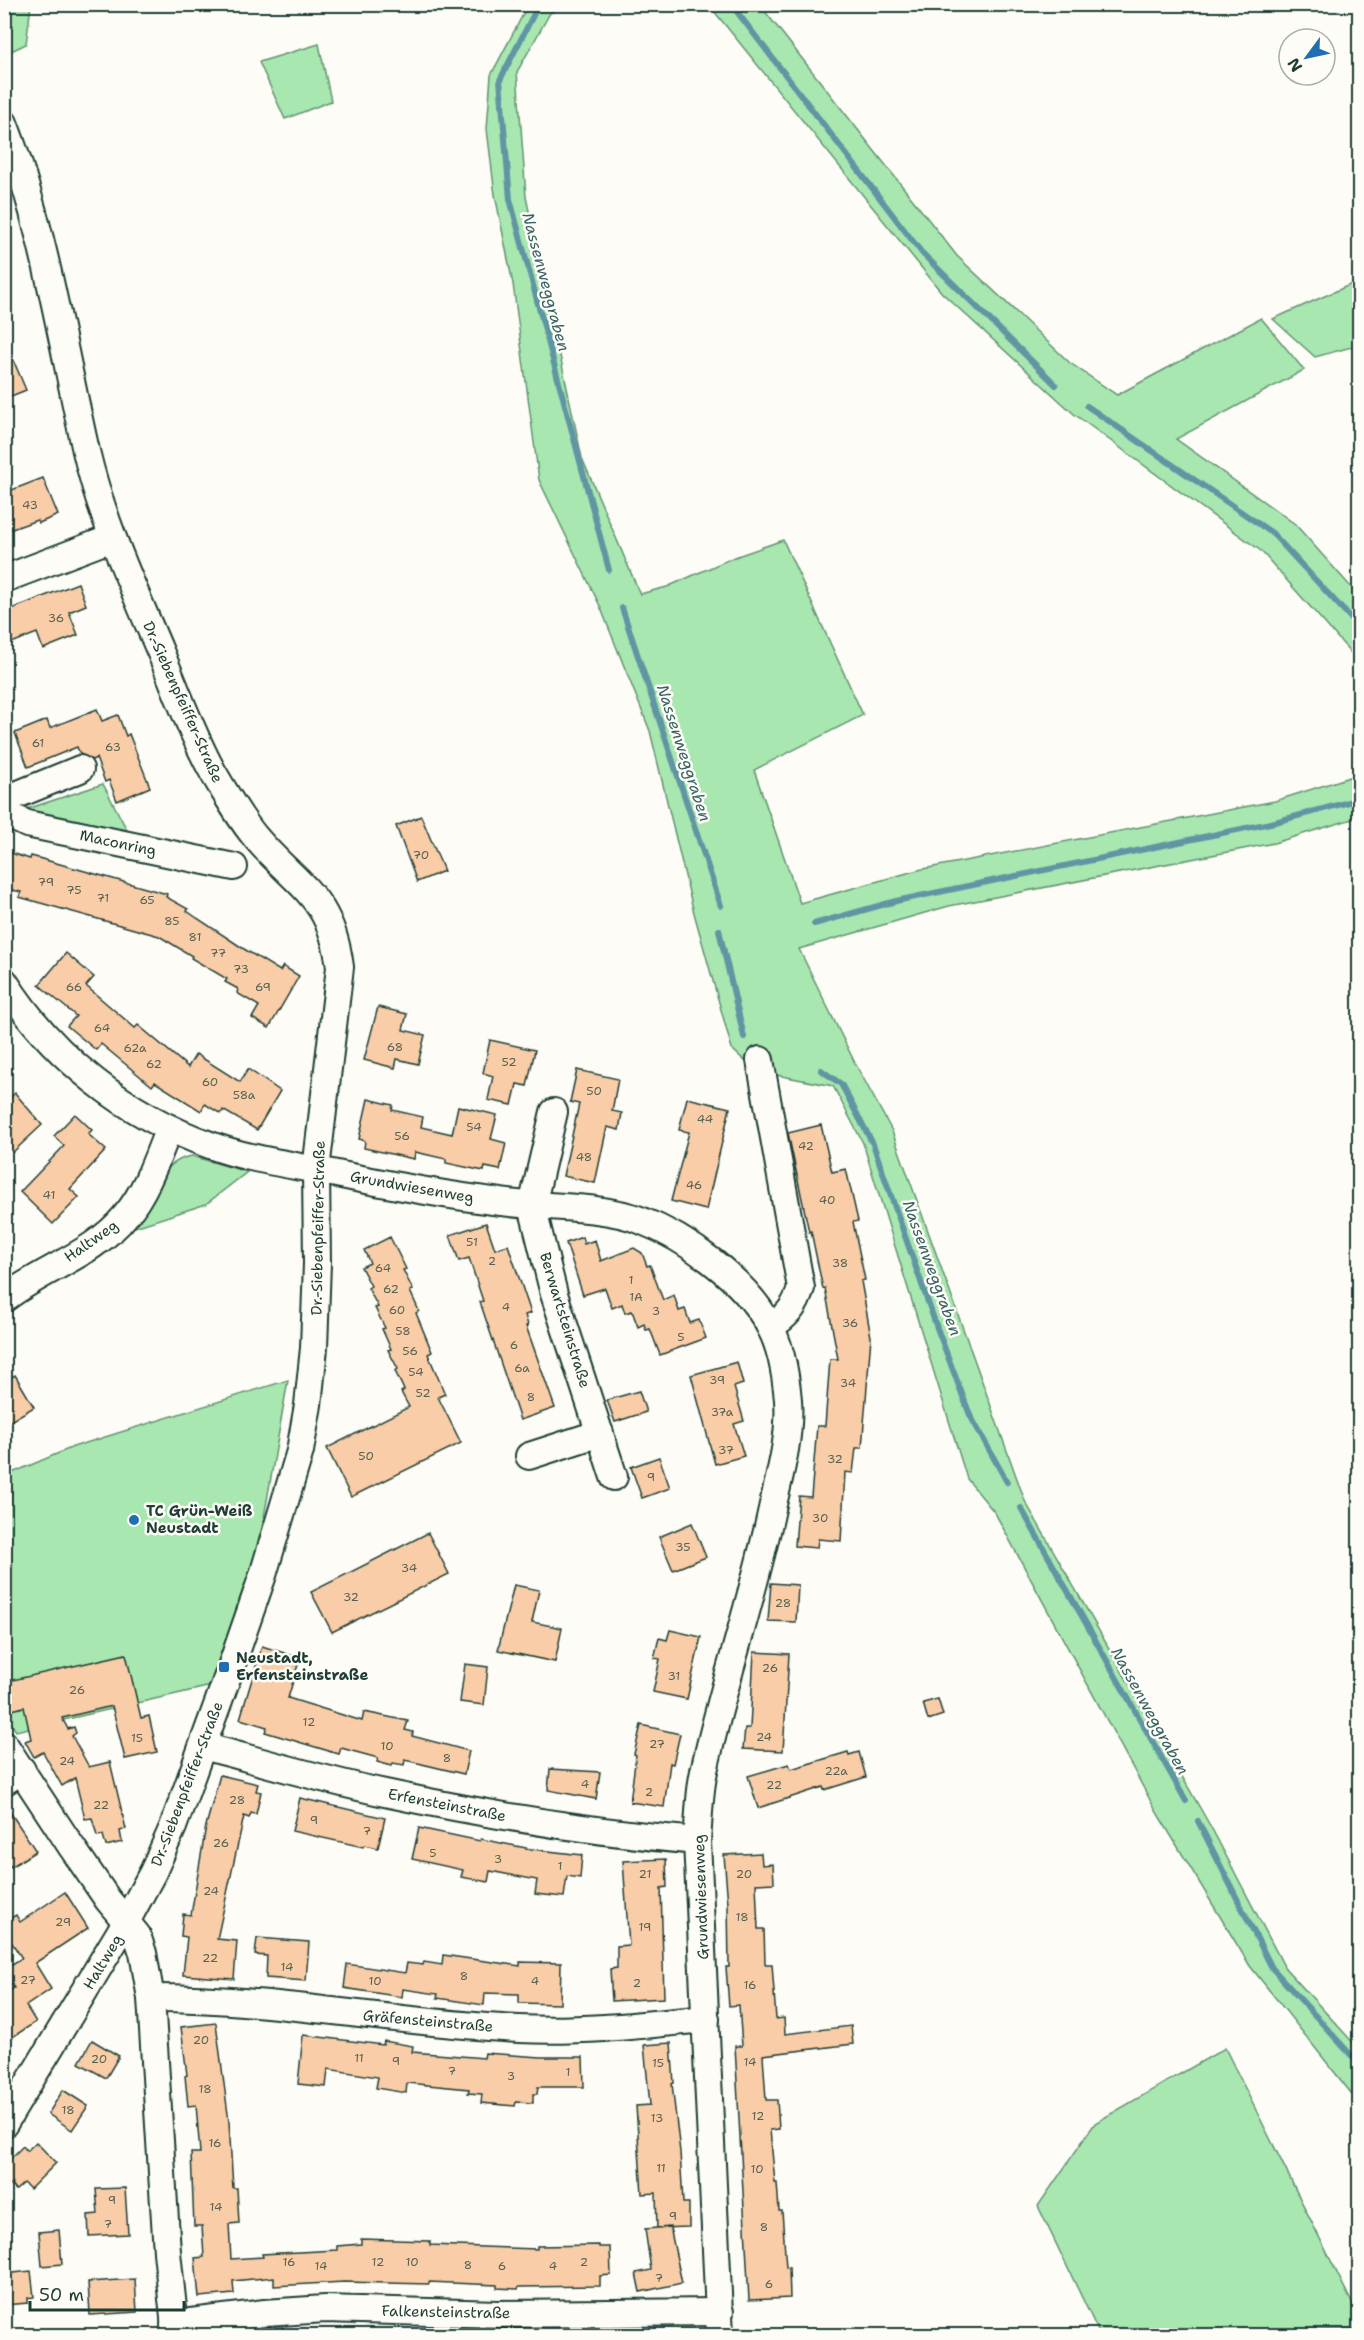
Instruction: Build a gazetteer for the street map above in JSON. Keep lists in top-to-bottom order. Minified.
{"streets":{"street":["Dr.-Siebenpfeiffer-Straße","Maconring","Grundwiesenweg","Haltweg","Berwartsteinstraße","Erfensteinstraße","Gräfensteinstraße","Falkensteinstraße"]},"crossings":[["Dr.-Siebenpfeiffer-Straße","Grundwiesenweg"],["Dr.-Siebenpfeiffer-Straße","Haltweg"],["Dr.-Siebenpfeiffer-Straße","Erfensteinstraße"],["Grundwiesenweg","Haltweg"],["Grundwiesenweg","Berwartsteinstraße"],["Grundwiesenweg","Erfensteinstraße"],["Grundwiesenweg","Gräfensteinstraße"],["Grundwiesenweg","Falkensteinstraße"]],"water":["Nassenweggraben"],"places":{"other":["TC Grün-Weiß Neustadt"],"transit":["Neustadt, Erfensteinstraße"]},"house_numbers":["43","36","61","63","70","79","75","71","65","85","81","77","73","66","69","64","68","62a","52","62","60","50","58a","44","54","56","42","48","46","41","40","51","2","38","64","1","62","1A","4","60","3","36","58","5","6","56","6a","54","39","34","52","8","37a","37","50","32","9","30","35","34","32","28","26","31","26","12","24","15","27","10","8","24","22a","4","22","2","28","22","9","7","26","5","3","1","21","20","24","18","29","19","22","14","8","27","10","4","2","16","20","11","20","9","14","15","7","1","3","18","18","12","13","16","11","10","9","14","9","7","8","16","12","10","2","8","14","6","4","7","6"],"scale_bar":"50 m","north":"bottom left"}
